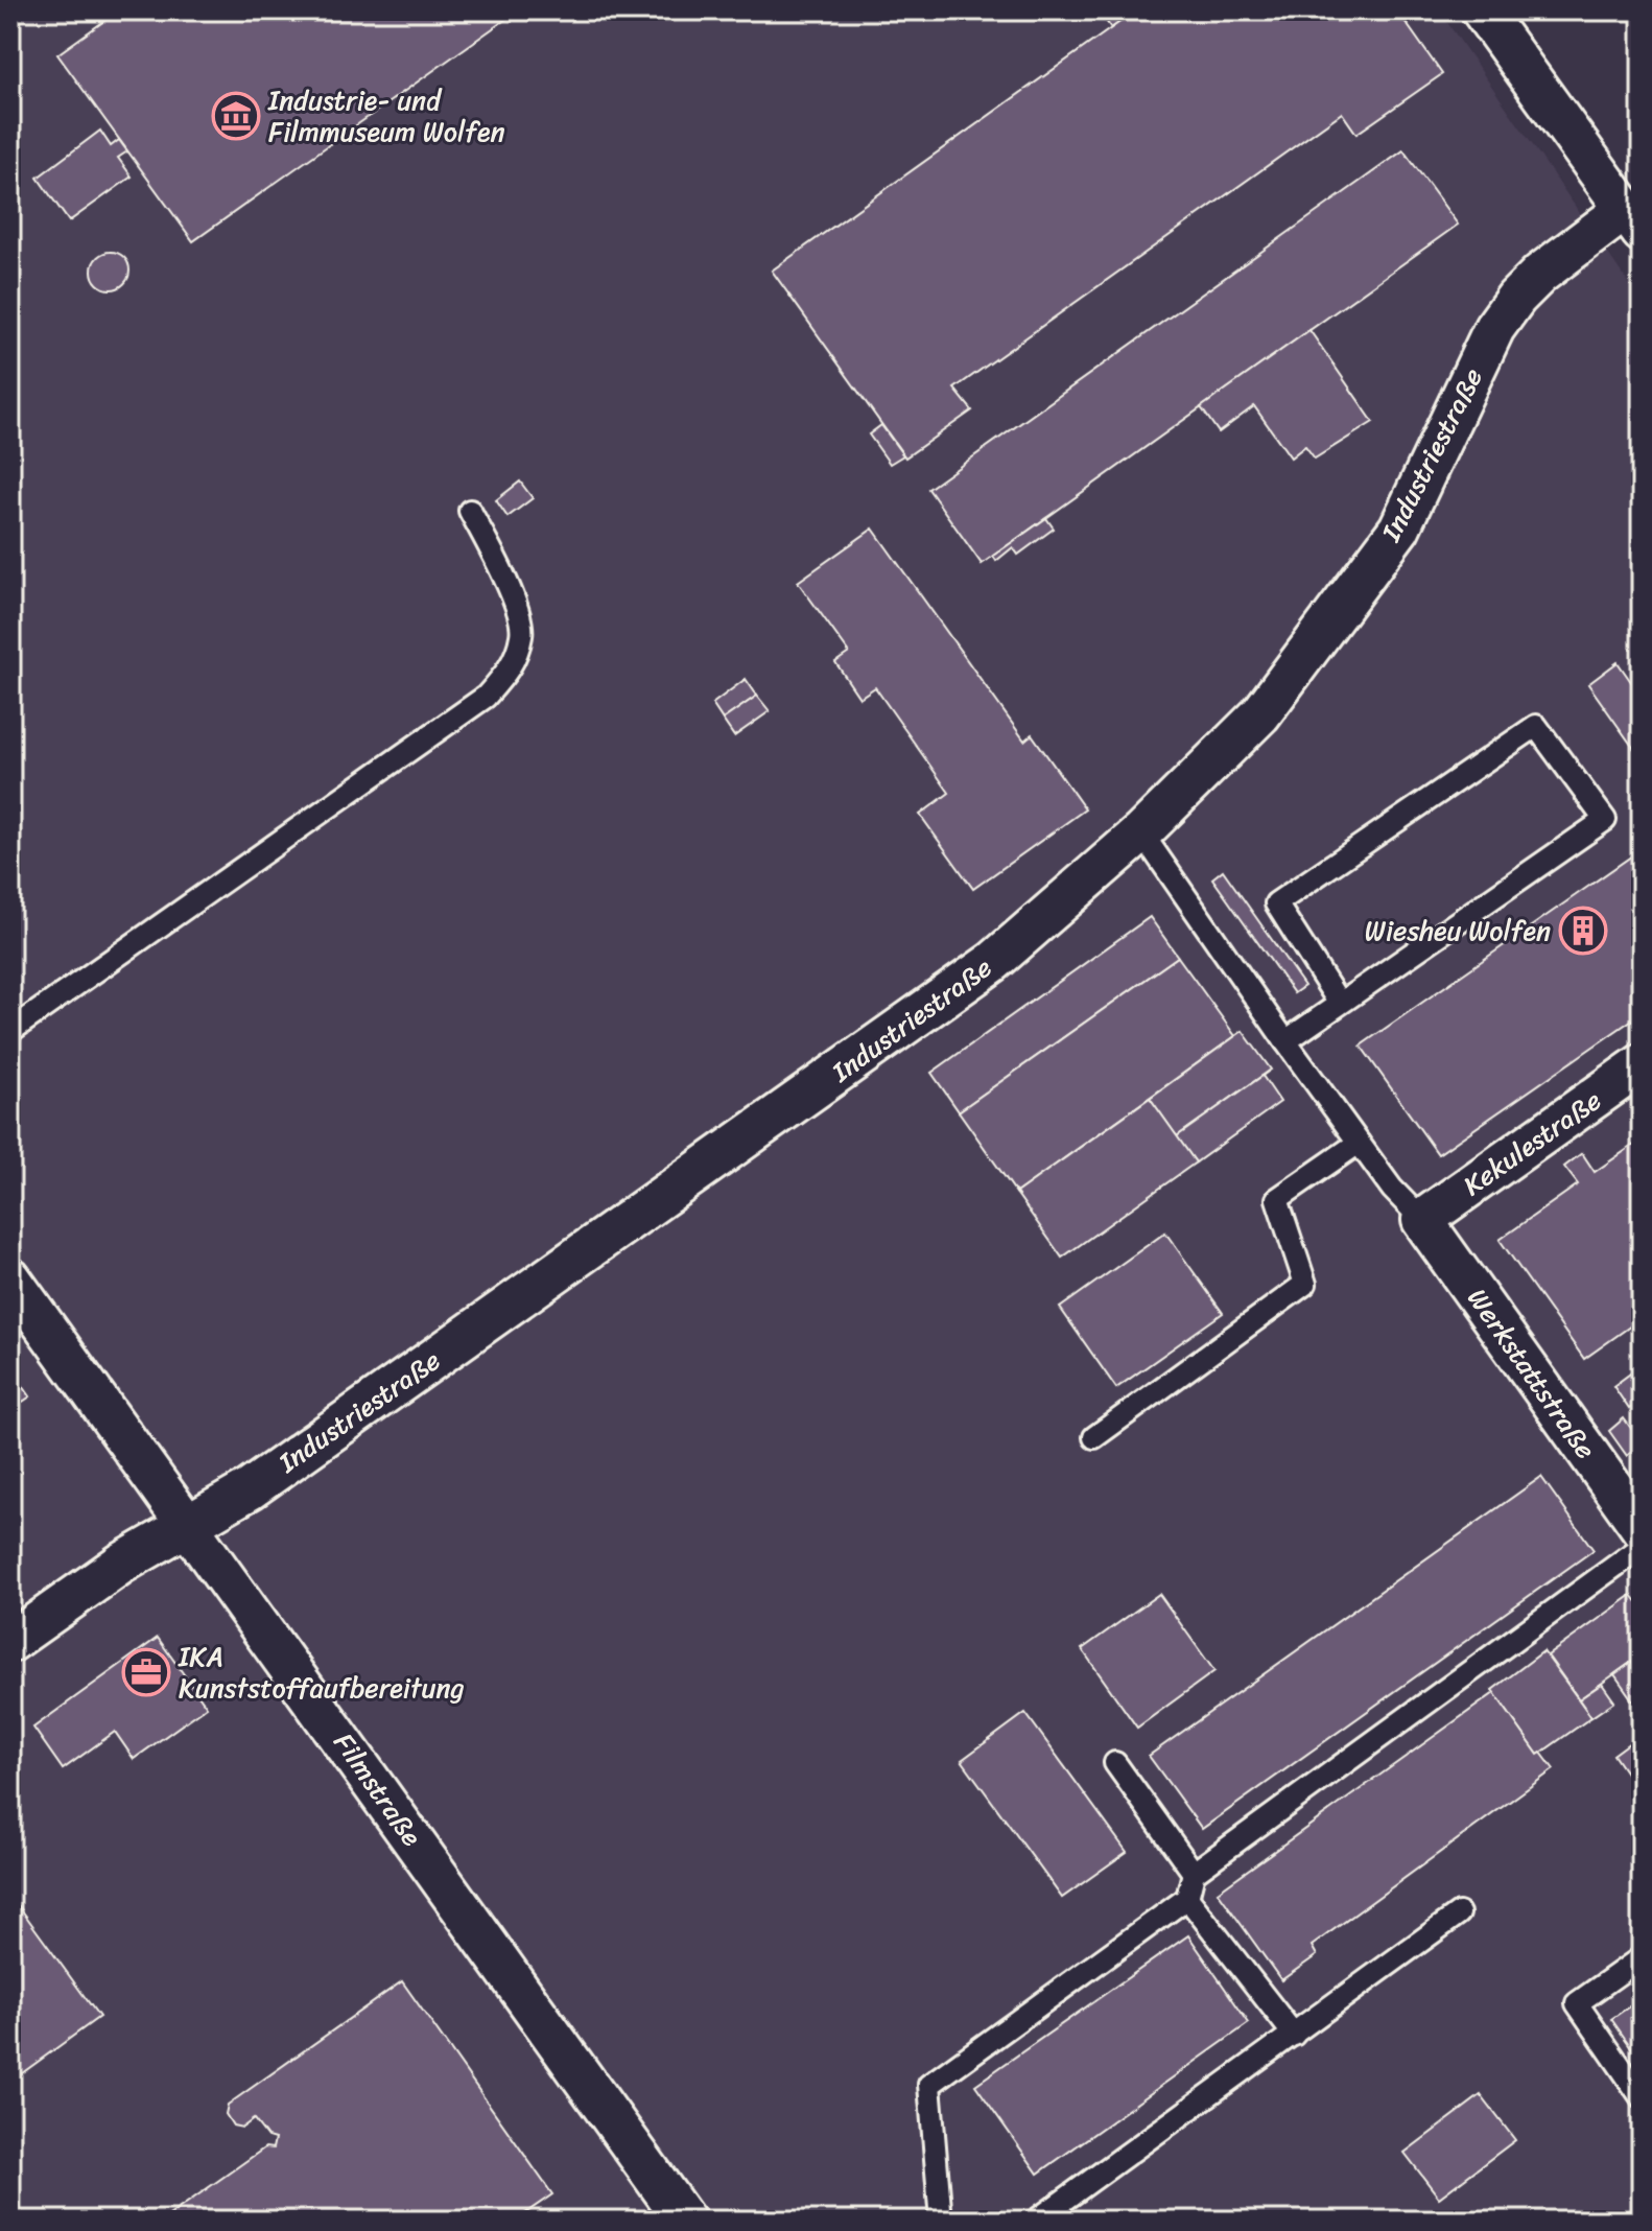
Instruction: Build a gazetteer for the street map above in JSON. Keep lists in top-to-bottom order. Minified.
{"streets":{"street":["Industriestraße","Kekulestraße","Werkstattstraße","Filmstraße"]},"crossings":[["Industriestraße","Filmstraße"],["Kekulestraße","Werkstattstraße"]],"places":{"museum":["Industrie- und Filmmuseum Wolfen"],"building":["Wiesheu Wolfen"],"office":["IKA Kunststoffaufbereitung"]}}
